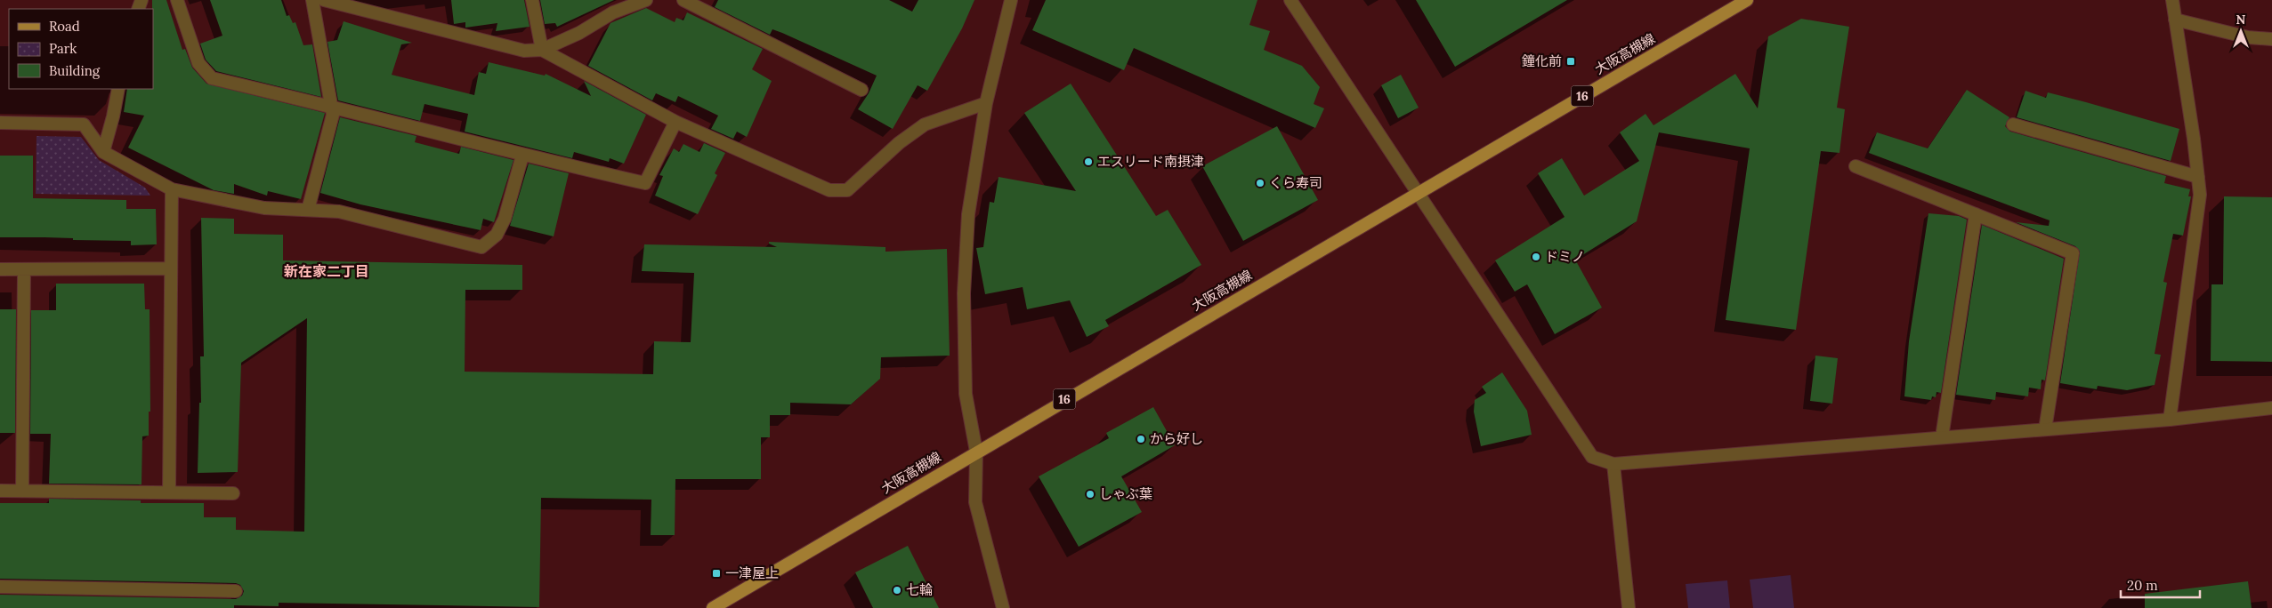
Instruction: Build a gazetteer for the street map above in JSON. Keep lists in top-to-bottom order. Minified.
{"streets":{"main road":["大阪高槻線","16"]},"districts":["新在家二丁目"],"places":{"transit":["鐘化前","一津屋上"],"other":["エスリード南摂津","くら寿司","ドミノ","から好し","しゃぶ葉","七輪"]},"legend":["Road","Park","Building"],"scale_bar":"20 m","north":"top"}
